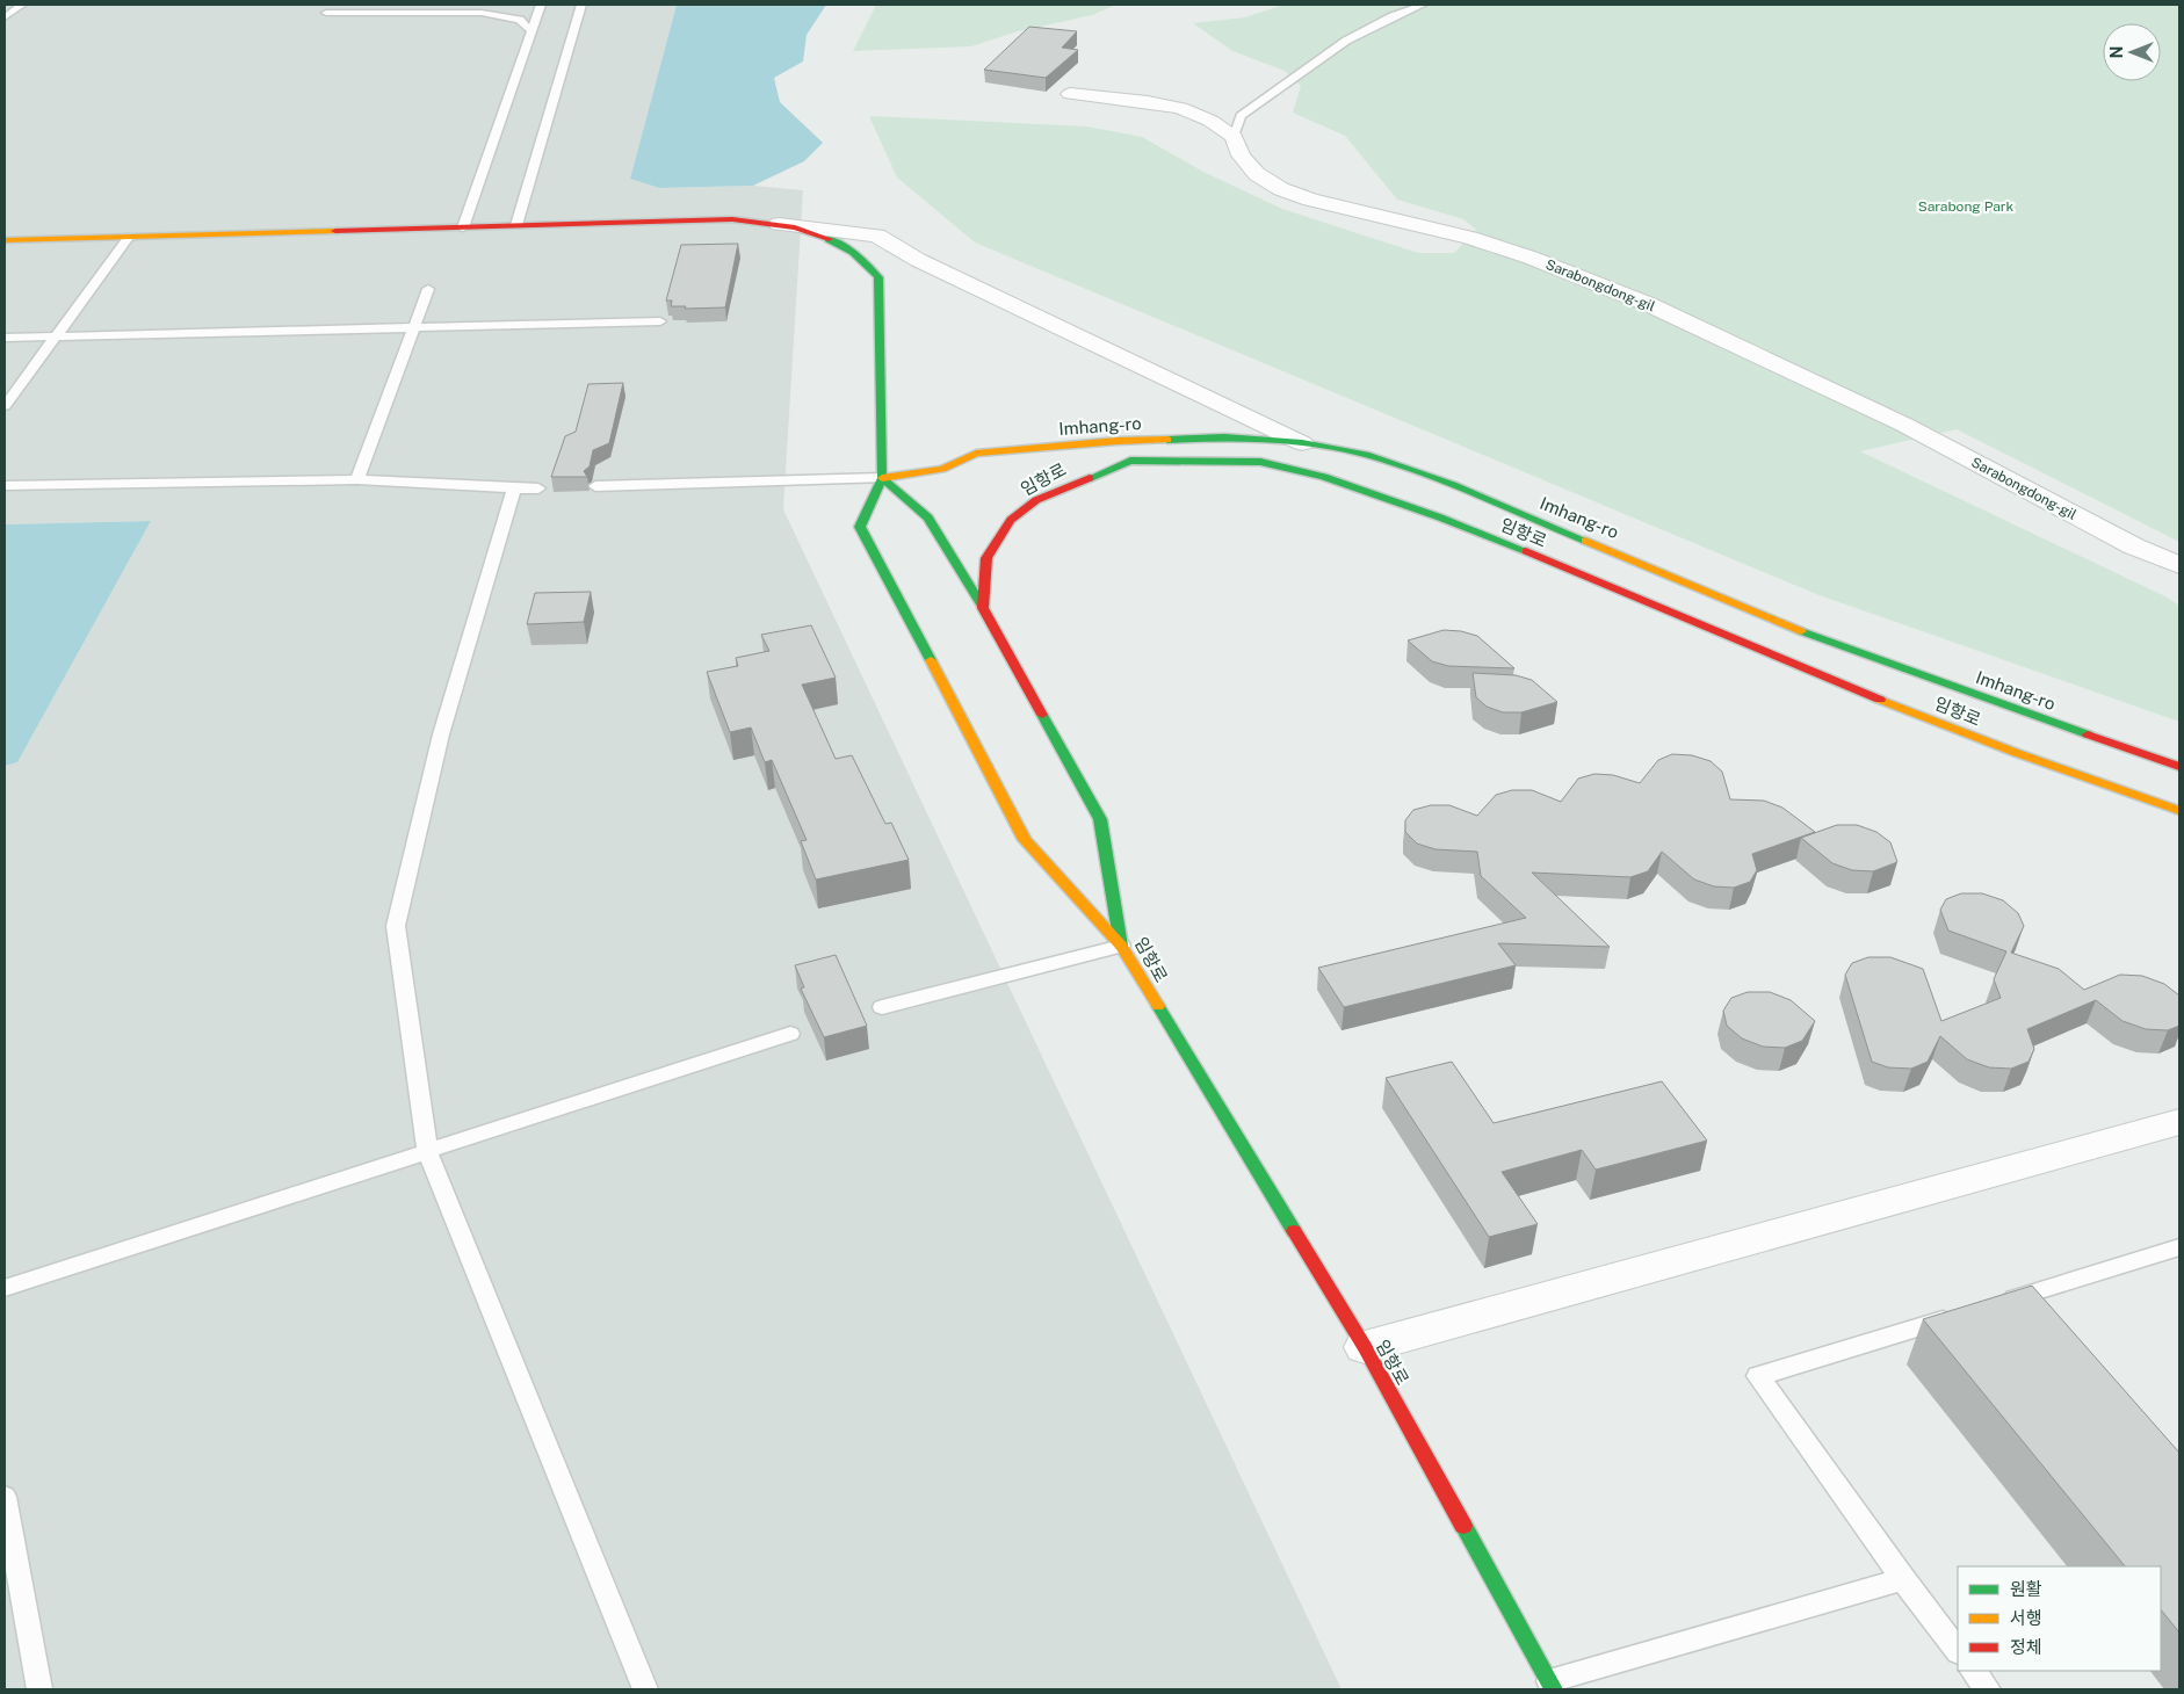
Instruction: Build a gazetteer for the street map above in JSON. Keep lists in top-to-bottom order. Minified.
{"streets":{"main road":["Imhang-ro","임항로"],"street":["Sarabongdong-gil"]},"parks":["Sarabong Park"],"legend":["원활","서행","정체"],"north":"left"}
